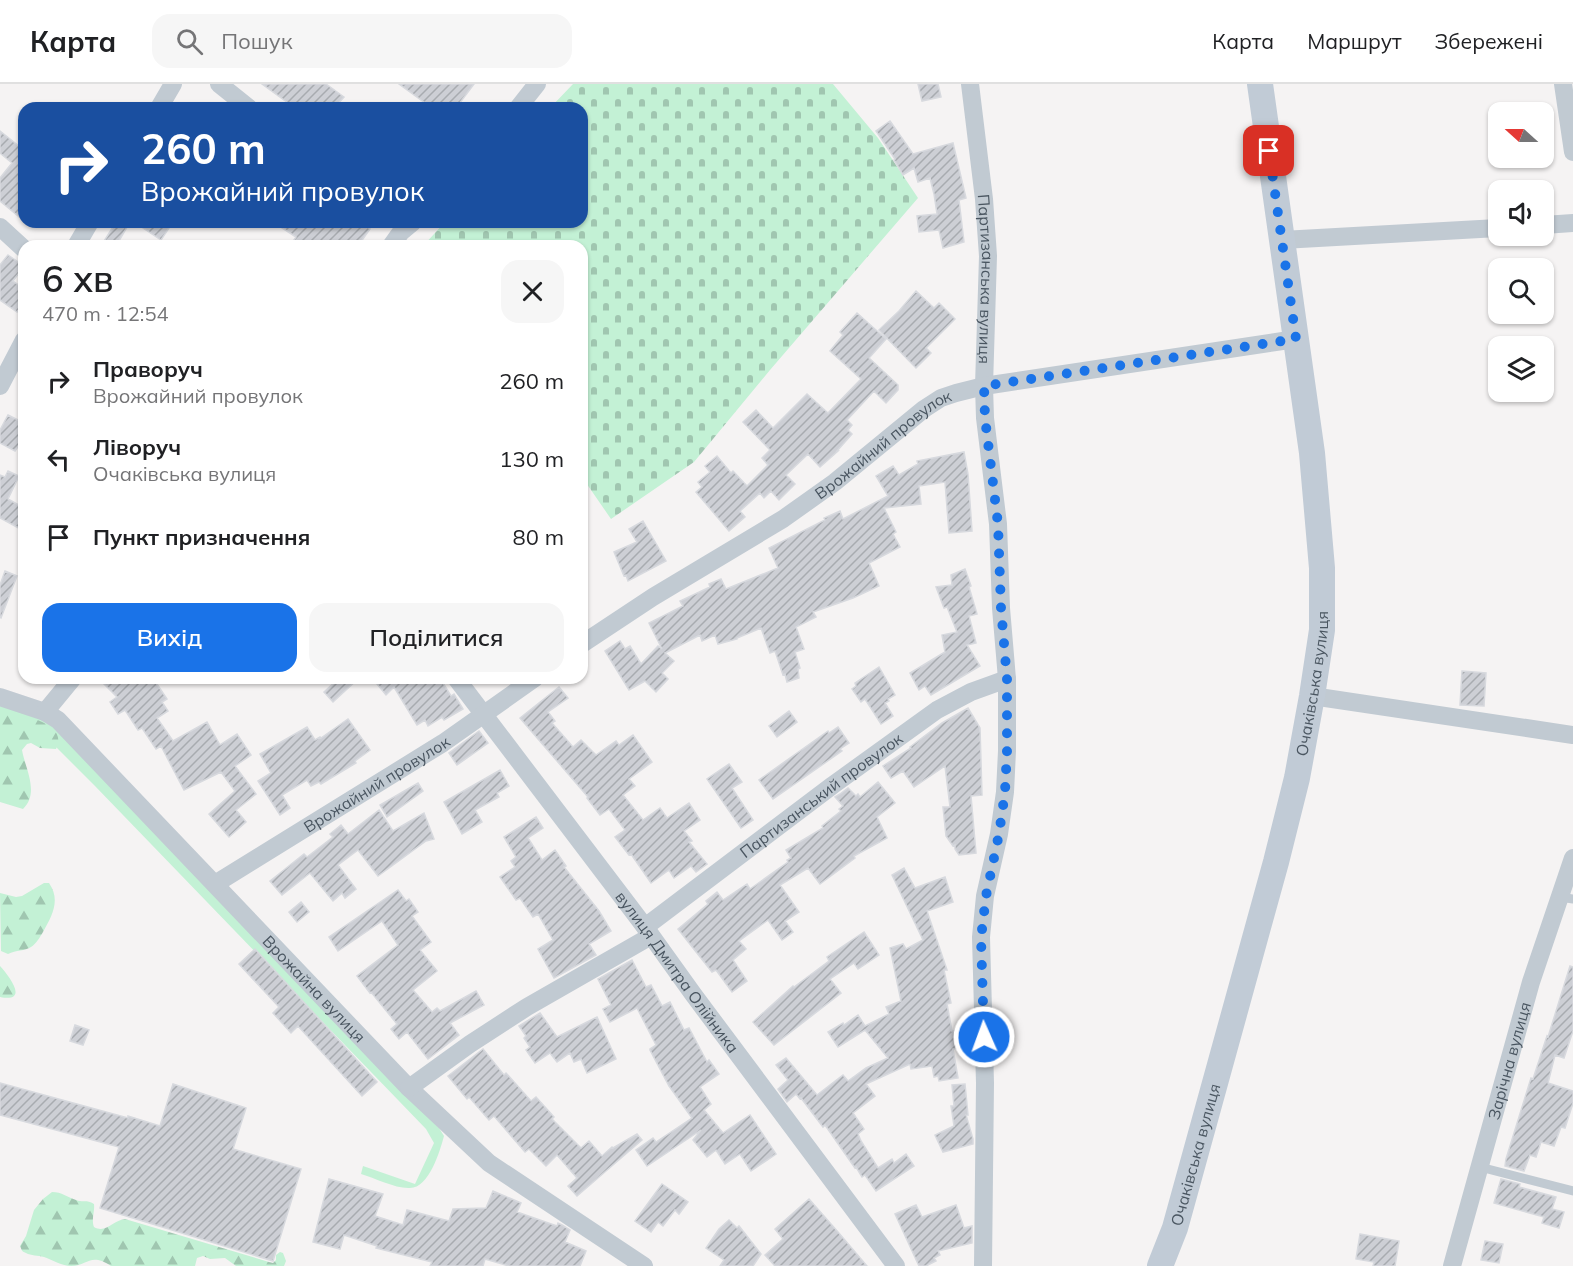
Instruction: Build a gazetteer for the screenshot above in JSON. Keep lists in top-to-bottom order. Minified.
{"streets":{"street":["Партизанська вулиця","Врожайний провулок","Очаківська вулиця","Партизанський провулок","вулиця Дмитра Олійника","Врожайна вулиця","Зарічна вулиця"]},"crossings":[["Партизанська вулиця","Врожайний провулок"],["Партизанська вулиця","Партизанський провулок"],["Врожайний провулок","Очаківська вулиця"],["Врожайний провулок","вулиця Дмитра Олійника"],["Врожайний провулок","Врожайна вулиця"],["Партизанський провулок","вулиця Дмитра Олійника"],["Партизанський провулок","Врожайна вулиця"]],"north":"left","page":{"header":"Карта","search":"Пошук","nav":["Карта","Маршрут","Збережені"],"turn":["260 m","Врожайний провулок"],"heading":["6 хв","470 m · 12:54"],"list":[{"name":"Праворуч","note":"Врожайний провулок","value":"260 m"},{"name":"Ліворуч","note":"Очаківська вулиця","value":"130 m"},{"name":"Пункт призначення","value":"80 m"}],"buttons":["Вихід","Поділитися"]}}
